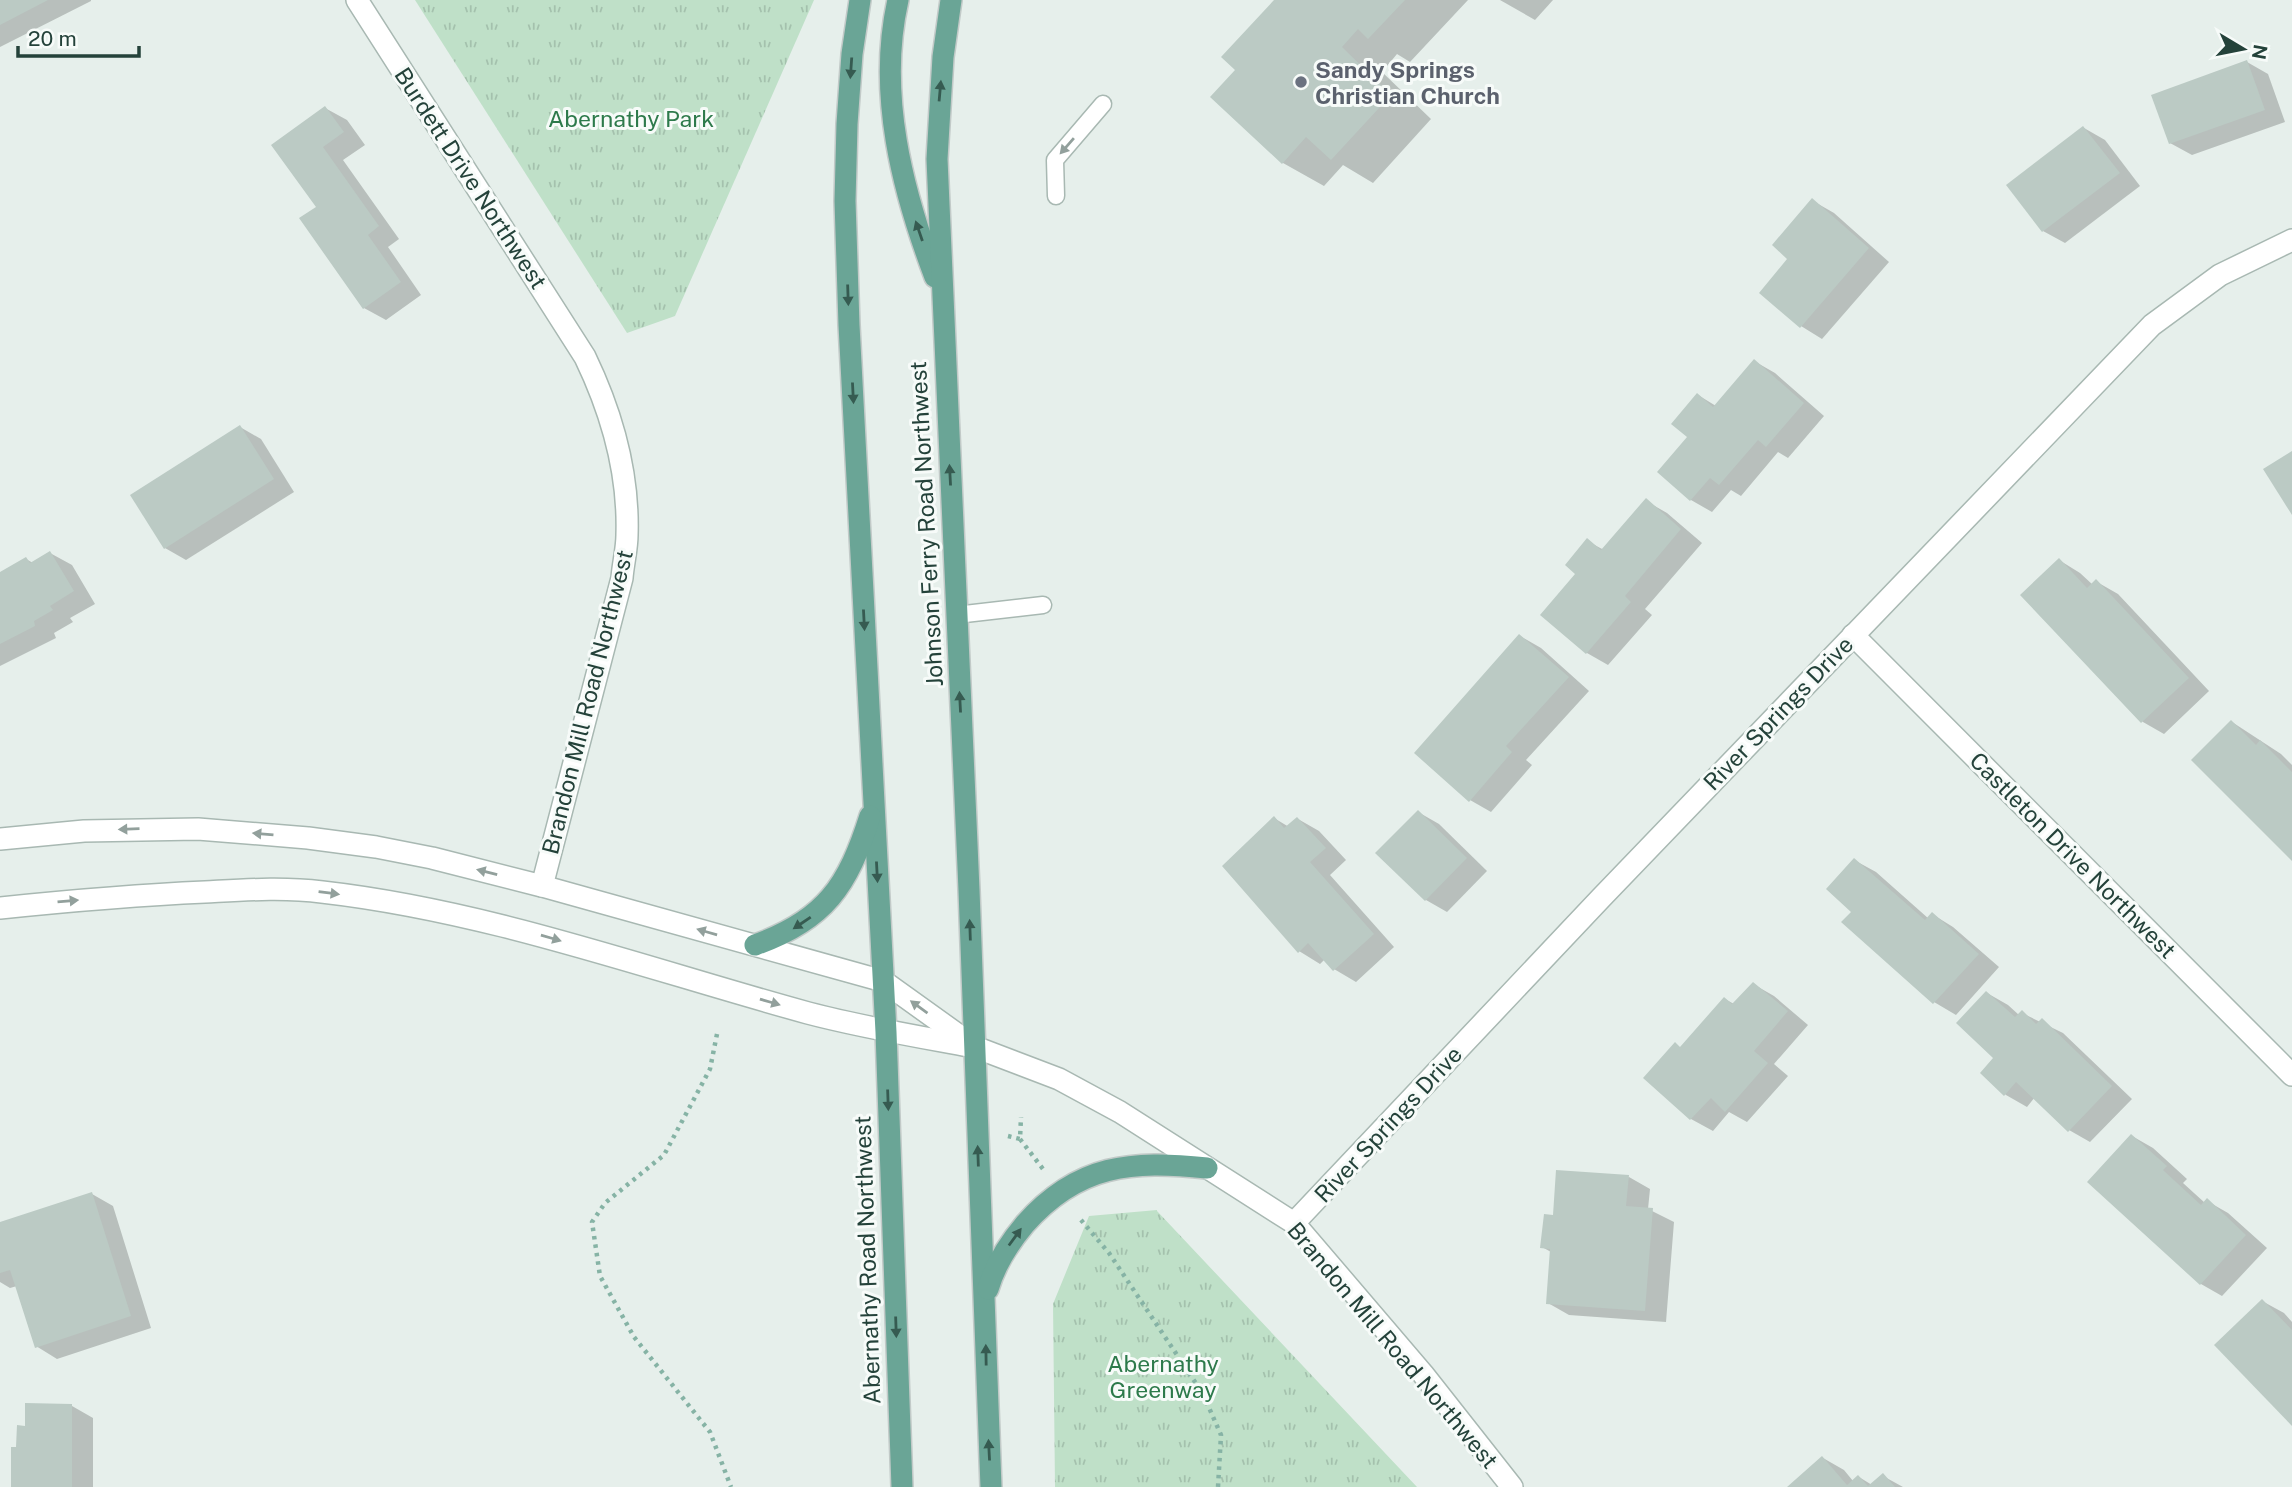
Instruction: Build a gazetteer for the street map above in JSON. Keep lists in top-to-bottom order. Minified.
{"streets":{"main road":["Johnson Ferry Road Northwest","Abernathy Road Northwest"],"street":["Burdett Drive Northwest","Brandon Mill Road Northwest","River Springs Drive","Castleton Drive Northwest"]},"crossings":[["Burdett Drive Northwest","Brandon Mill Road Northwest"],["Johnson Ferry Road Northwest","Brandon Mill Road Northwest"],["Brandon Mill Road Northwest","River Springs Drive"],["River Springs Drive","Castleton Drive Northwest"]],"parks":["Abernathy Park","Abernathy Greenway"],"places":["Sandy Springs Christian Church"],"scale_bar":"20 m","north":"right"}
